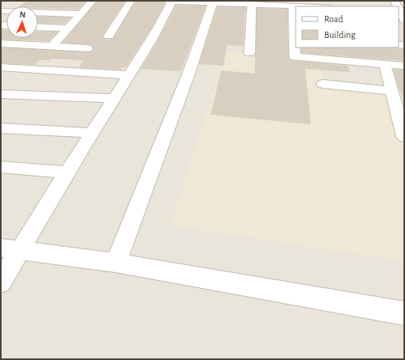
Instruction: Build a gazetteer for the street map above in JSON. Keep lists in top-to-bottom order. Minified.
{"legend":["Road","Building"],"north":"top"}
